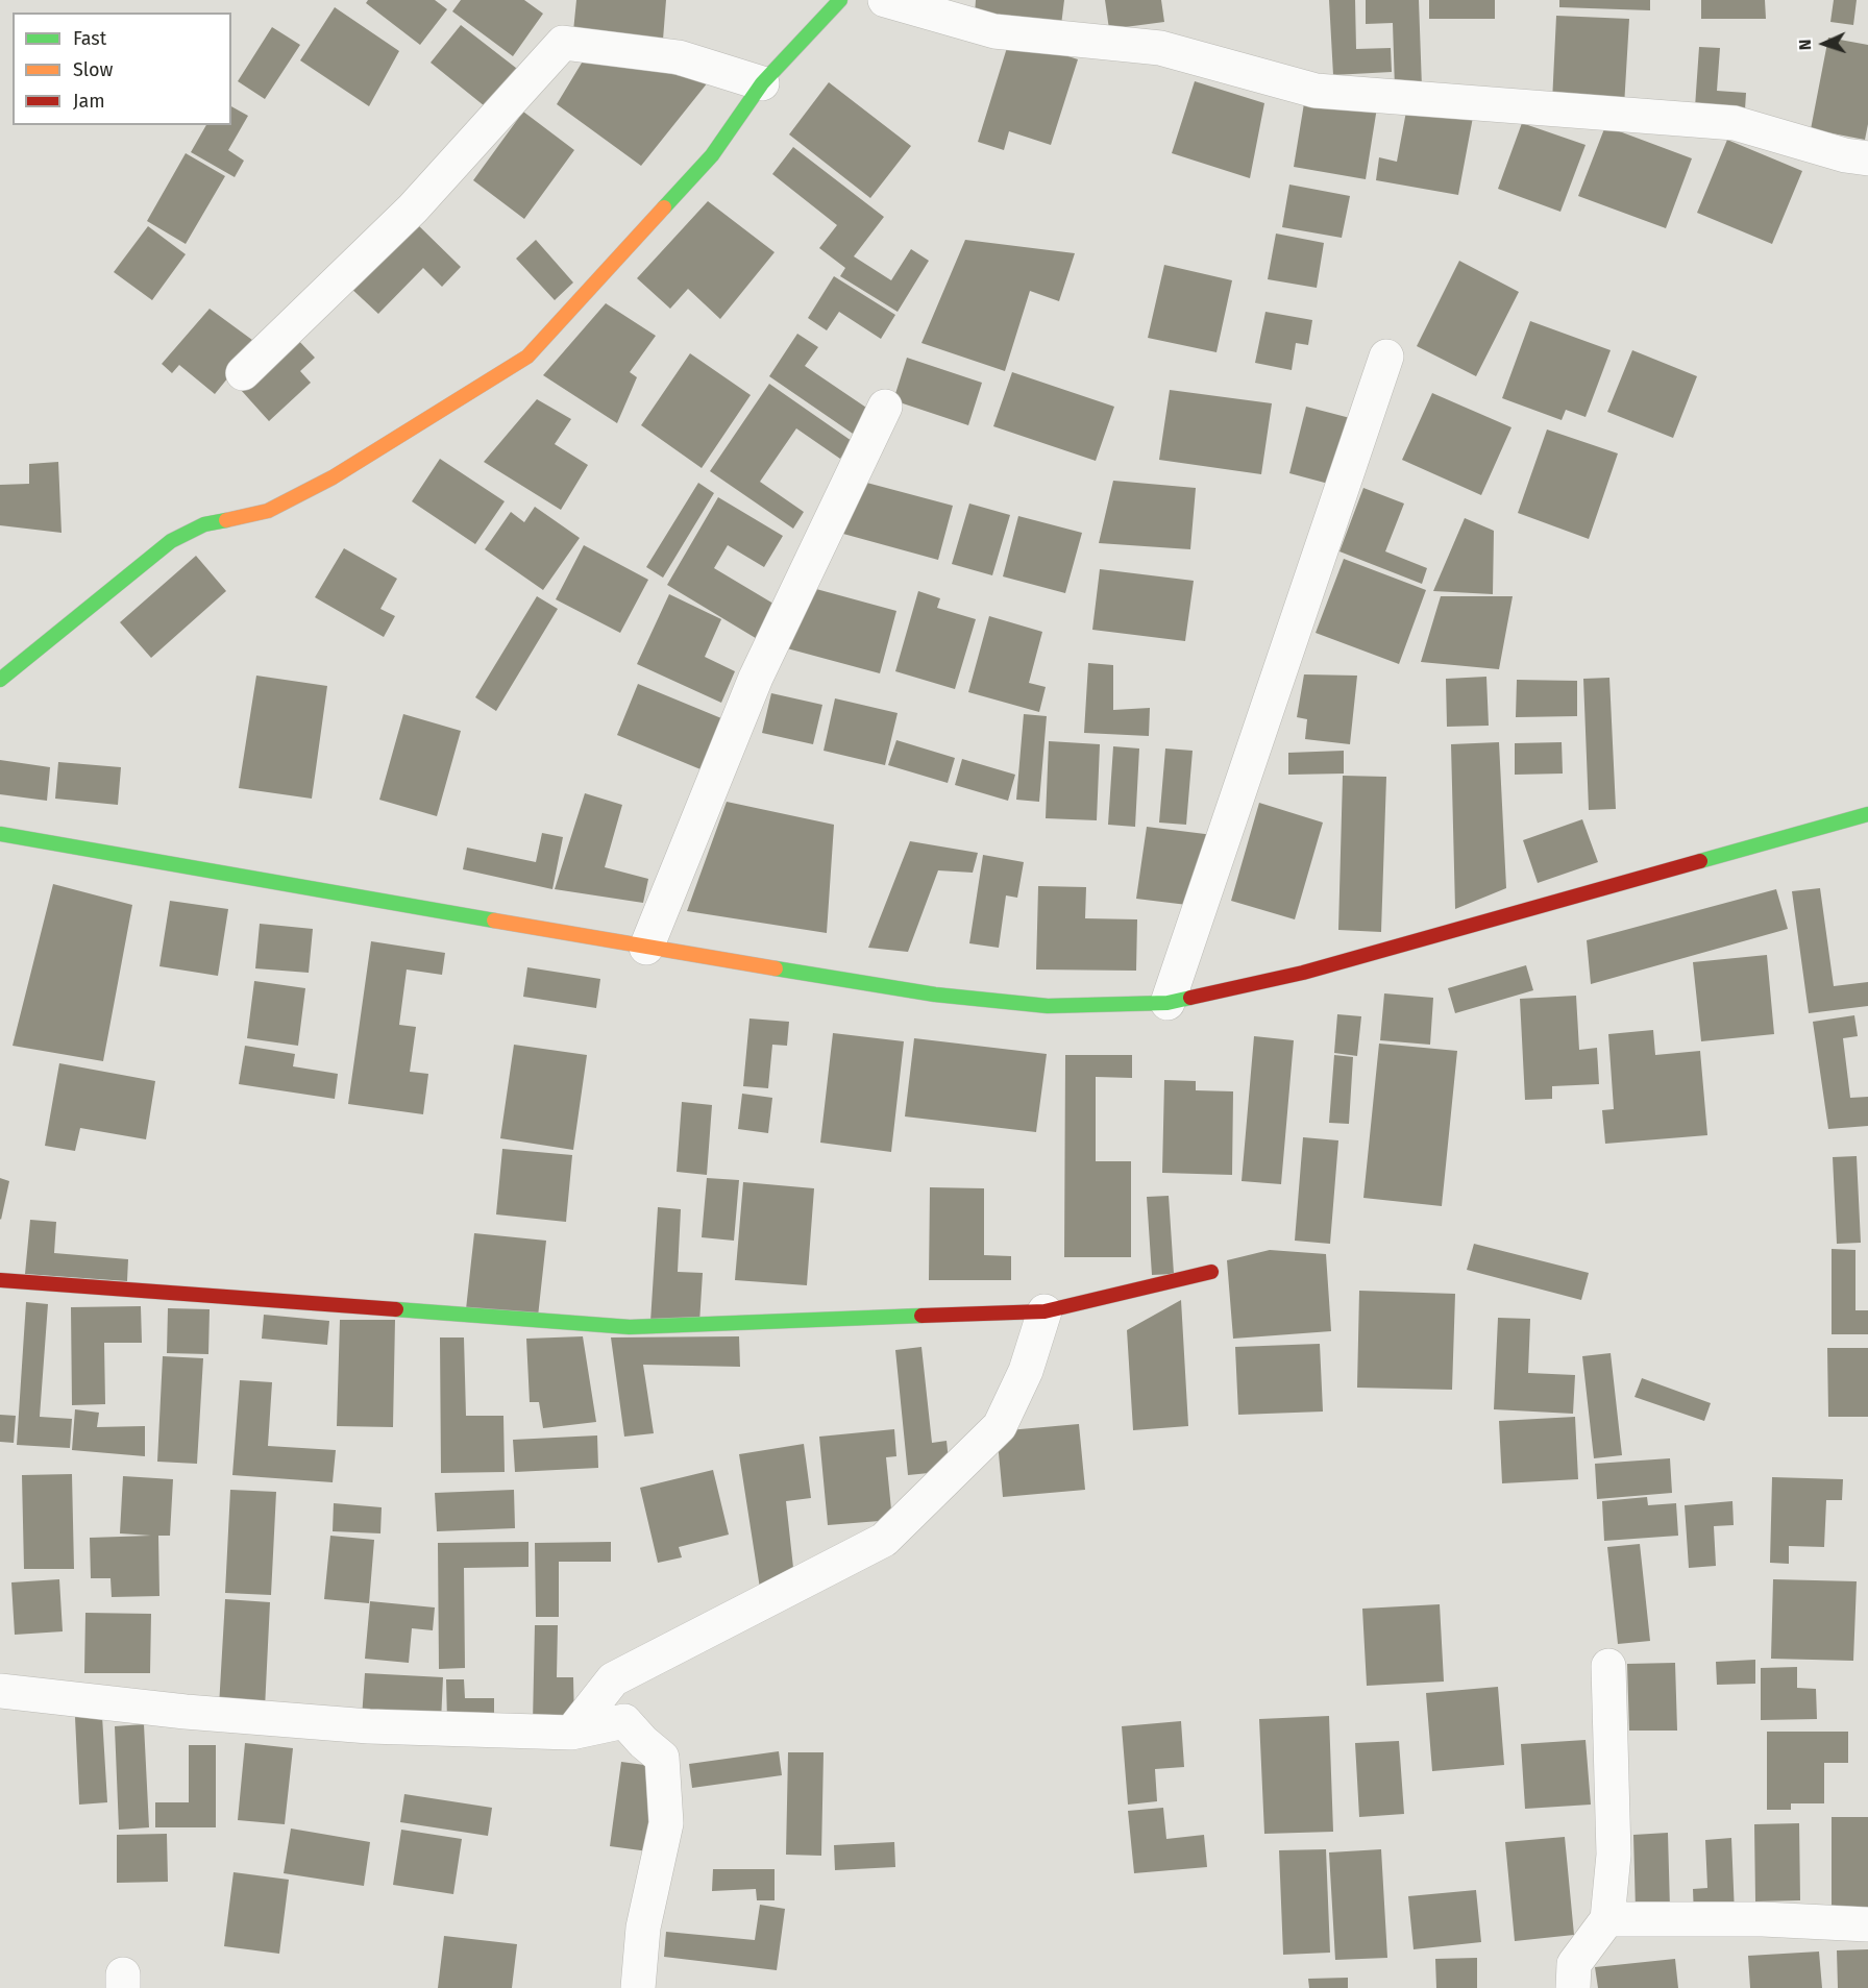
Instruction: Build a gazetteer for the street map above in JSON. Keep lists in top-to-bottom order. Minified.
{"legend":["Fast","Slow","Jam"],"north":"left"}
